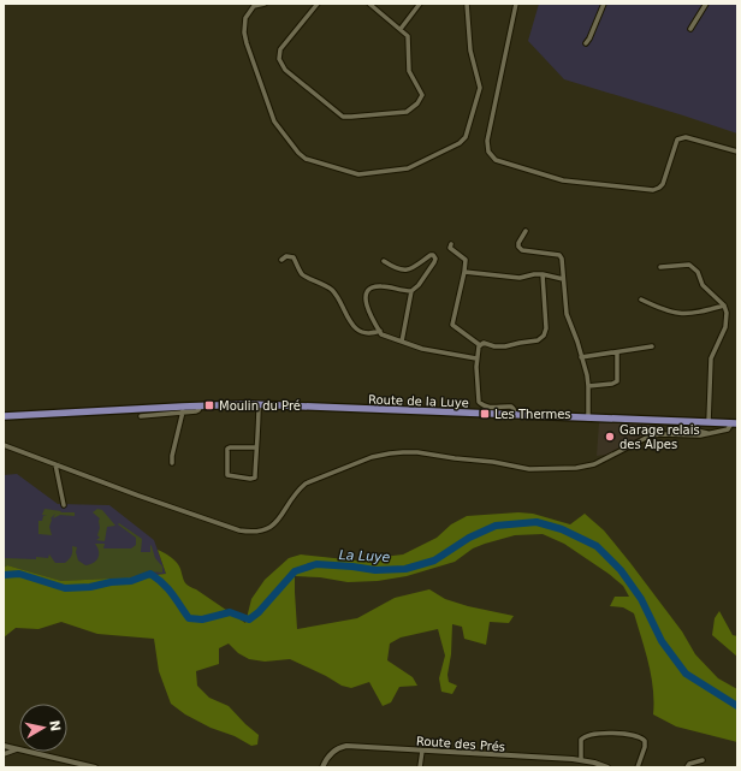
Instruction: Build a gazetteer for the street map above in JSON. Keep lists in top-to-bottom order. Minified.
{"streets":{"main road":["Route de la Luye"],"street":["Route des Prés"]},"water":["La Luye"],"places":{"transit":["Moulin du Pré","Les Thermes"],"other":["Garage relais des Alpes"]},"north":"right"}
